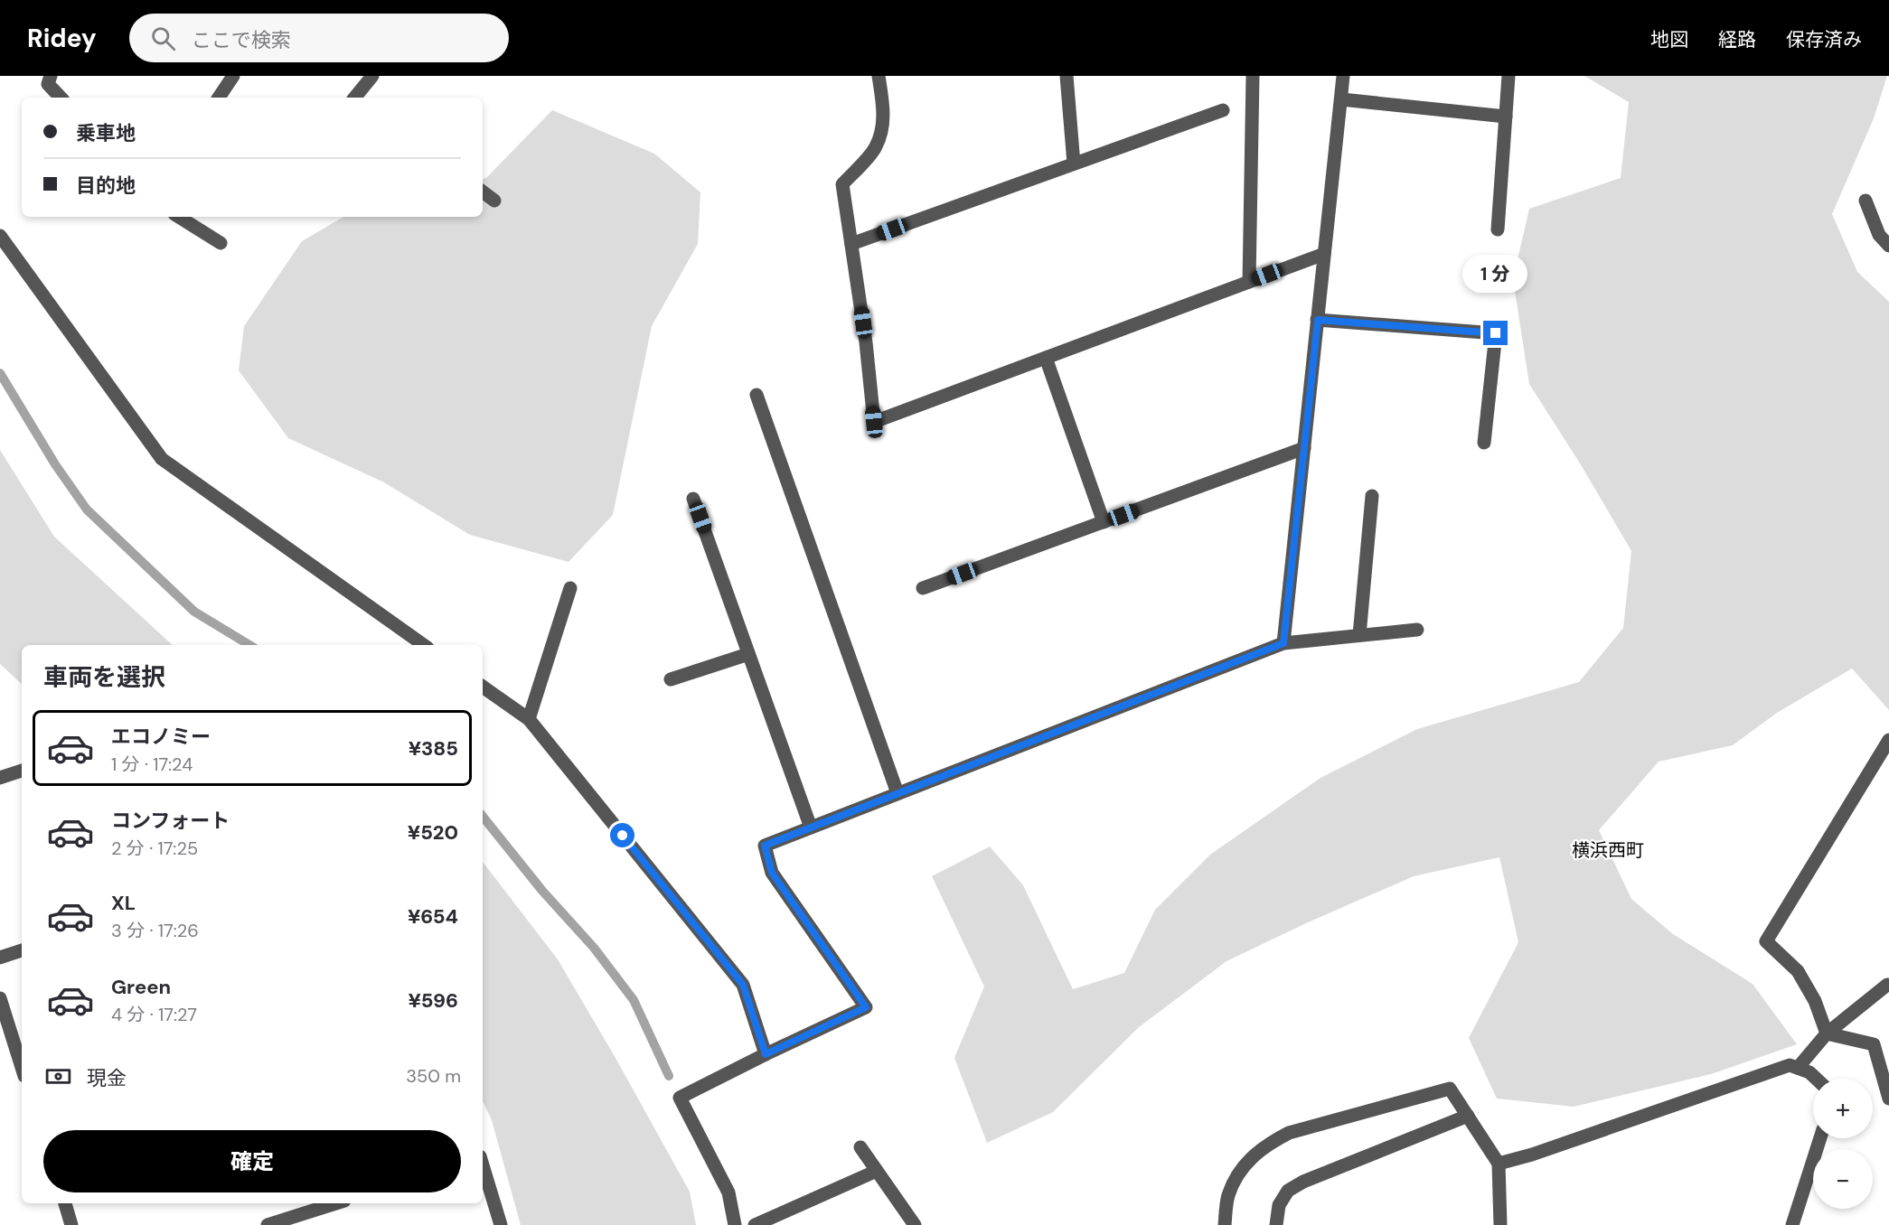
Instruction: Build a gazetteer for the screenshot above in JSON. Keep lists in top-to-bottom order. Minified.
{"districts":["横浜西町"],"page":{"header":"Ridey","search":"ここで検索","nav":["地図","経路","保存済み"],"banner":["乗車地","目的地"],"bubble":"1 分","heading":"車両を選択","list":[{"name":"エコノミー","note":"1 分 · 17:24","value":"¥385"},{"name":"コンフォート","note":"2 分 · 17:25","value":"¥520"},{"name":"XL","note":"3 分 · 17:26","value":"¥654"},{"name":"Green","note":"4 分 · 17:27","value":"¥596"}],"pay":["現金","350 m"],"map_buttons":["+","−"],"buttons":"確定"}}
